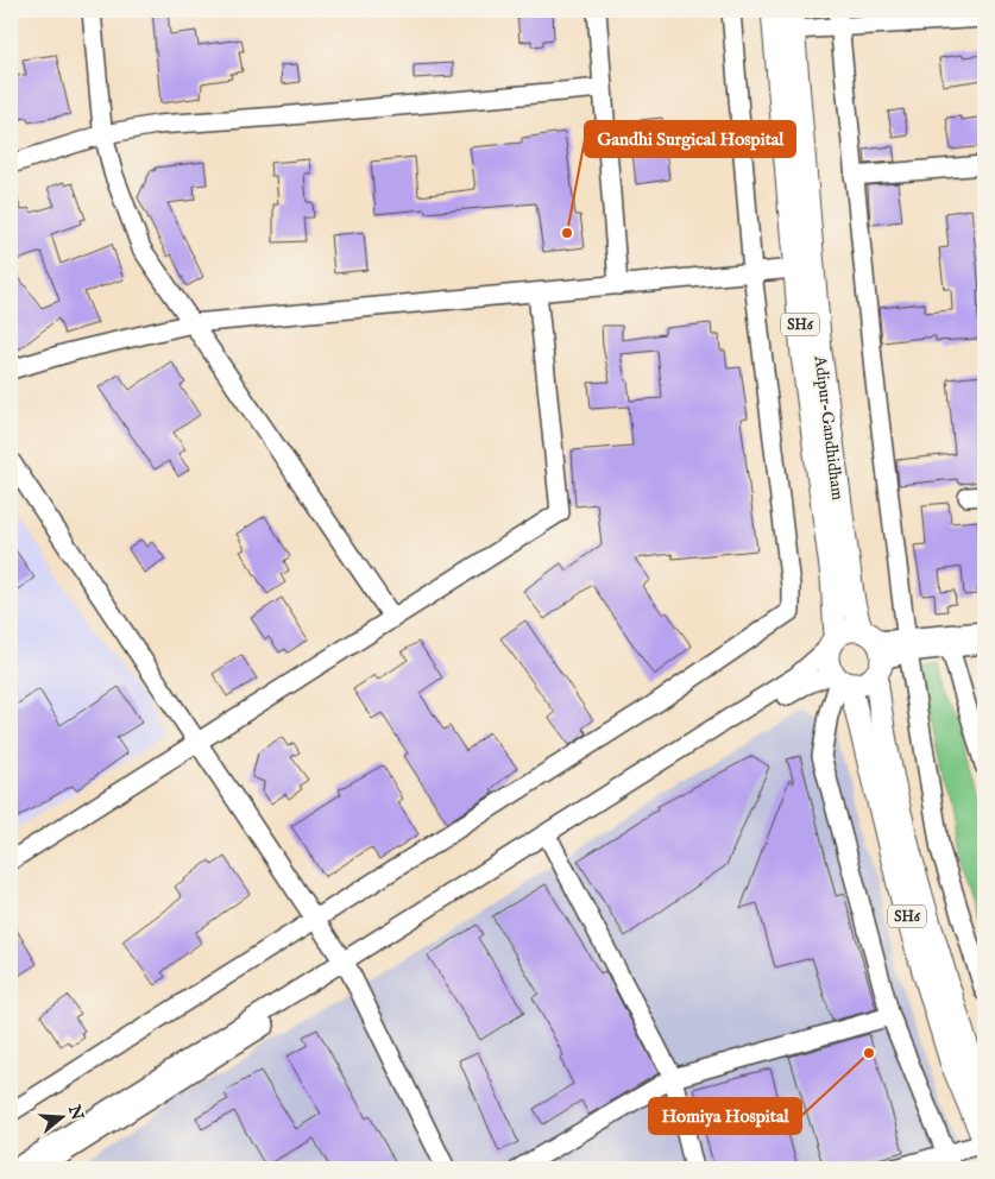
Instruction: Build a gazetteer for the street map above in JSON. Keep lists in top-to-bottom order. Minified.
{"streets":{"main road":["SH6","Adipur-Gandhidham"]},"crossings":[["SH6","Adipur-Gandhidham"]],"places":["Gandhi Surgical Hospital","Homiya Hospital"],"north":"right"}
